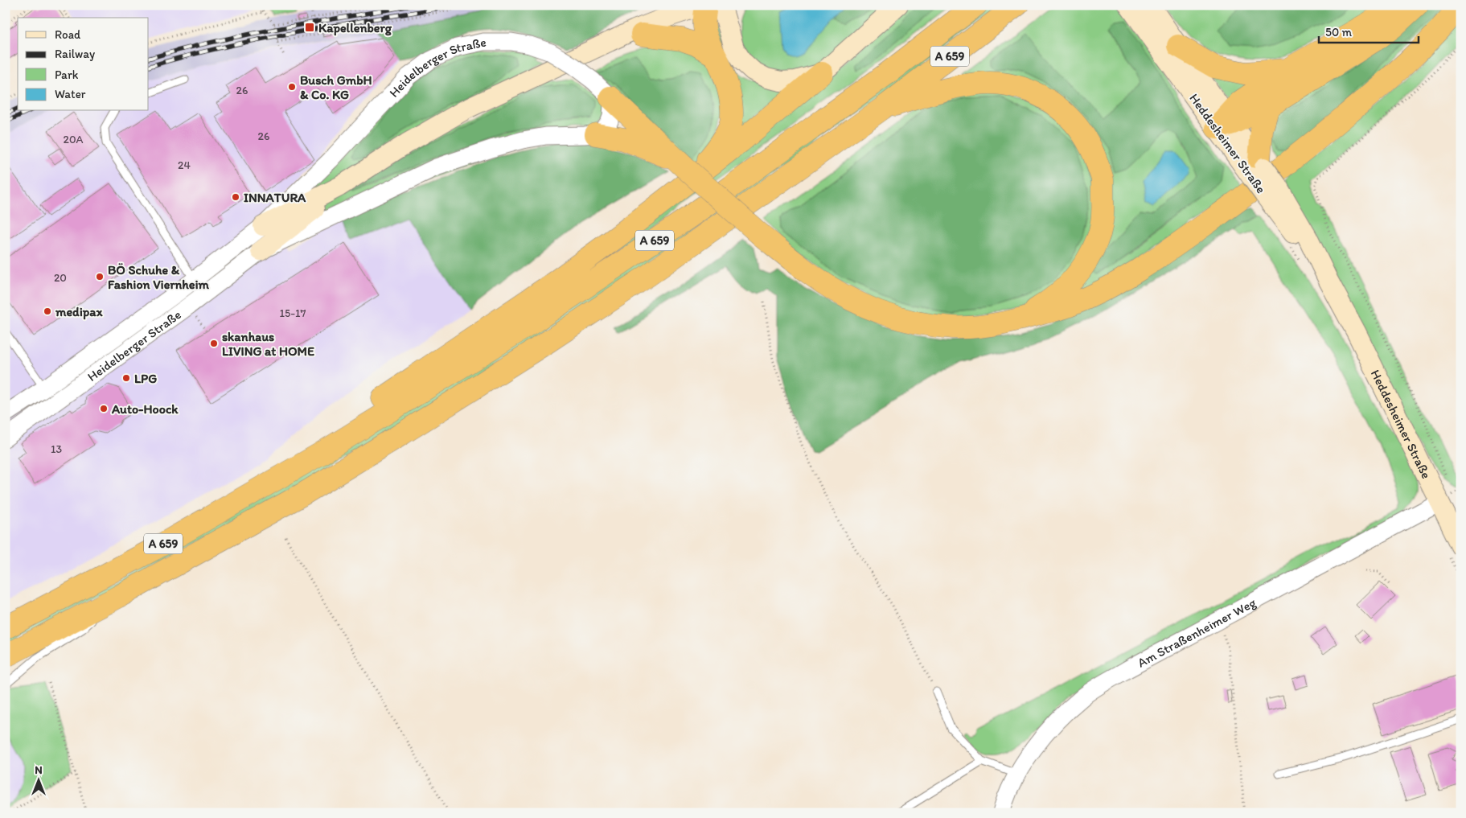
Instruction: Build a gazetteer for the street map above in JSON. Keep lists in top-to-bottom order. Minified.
{"streets":{"highway":["A 659"],"main road":["Heddesheimer Straße"],"street":["Heidelberger Straße","Am Straßenheimer Weg"]},"crossings":[["Heddesheimer Straße","Am Straßenheimer Weg"]],"places":{"transit":["Kapellenberg"],"other":["Busch GmbH & Co. KG","INNATURA","BÖ Schuhe & Fashion Viernheim","medipax","skanhaus LIVING at HOME","LPG","Auto-Hoock"]},"house_numbers":["26","26","20A","24","20","15-17","13"],"legend":["Road","Railway","Park","Water"],"scale_bar":"50 m","north":"top"}
